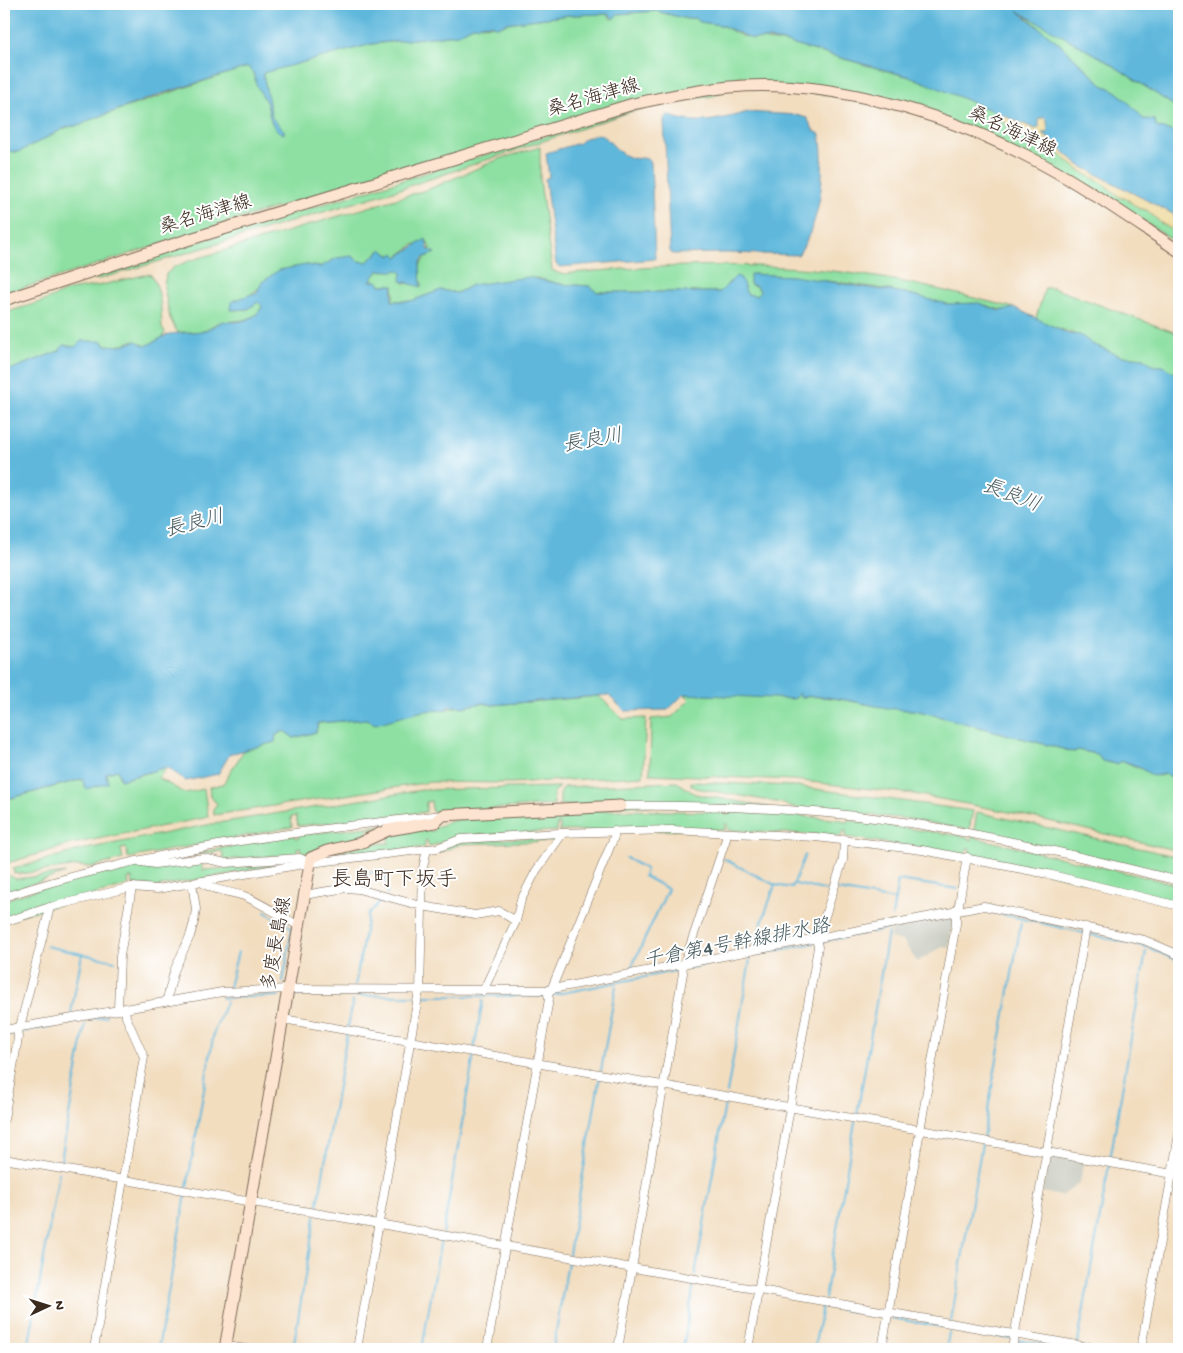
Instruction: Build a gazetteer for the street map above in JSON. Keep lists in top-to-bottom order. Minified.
{"streets":{"main road":["桑名海津線","多度長島線"]},"districts":["長島町下坂手"],"water":["長良川","千倉第4号幹線排水路"],"north":"right"}
